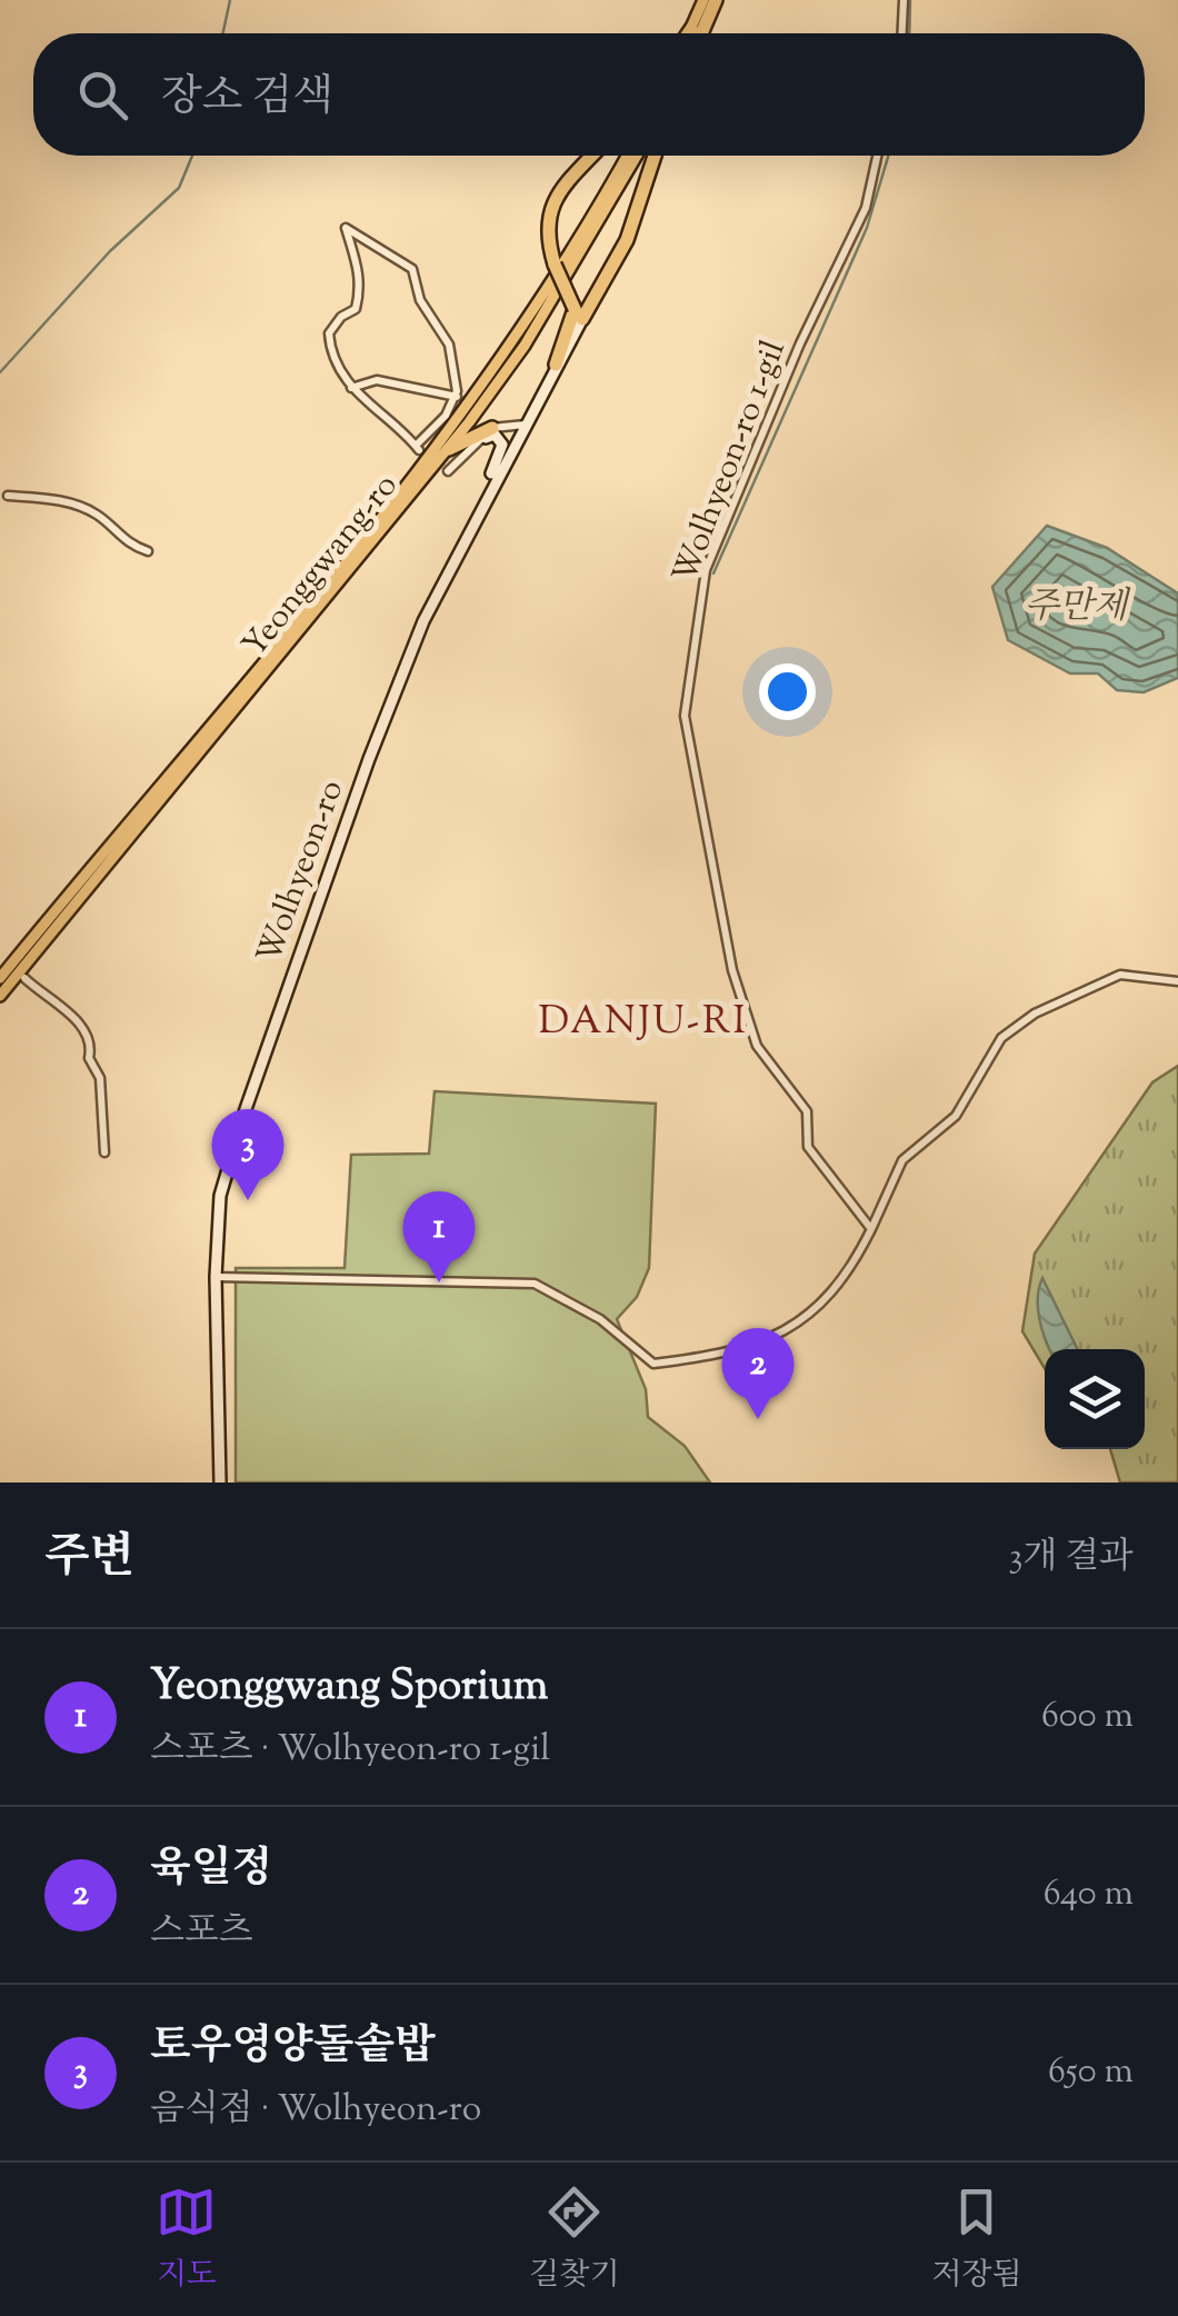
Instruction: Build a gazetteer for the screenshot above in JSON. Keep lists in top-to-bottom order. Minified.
{"streets":{"main road":["Yeonggwang-ro"],"street":["Wolhyeon-ro 1-gil","Wolhyeon-ro"]},"districts":["DANJU-RI"],"water":["주만제"],"page":{"search":"장소 검색","pins":["3","1","2"],"heading":["주변","3개 결과"],"list":[{"mark":"1","name":"Yeonggwang Sporium","note":"스포츠 · Wolhyeon-ro 1-gil","value":"600 m"},{"mark":"2","name":"육일정","note":"스포츠","value":"640 m"},{"mark":"3","name":"토우영양돌솥밥","note":"음식점 · Wolhyeon-ro","value":"650 m"}],"nav":["지도","길찾기","저장됨"]}}
